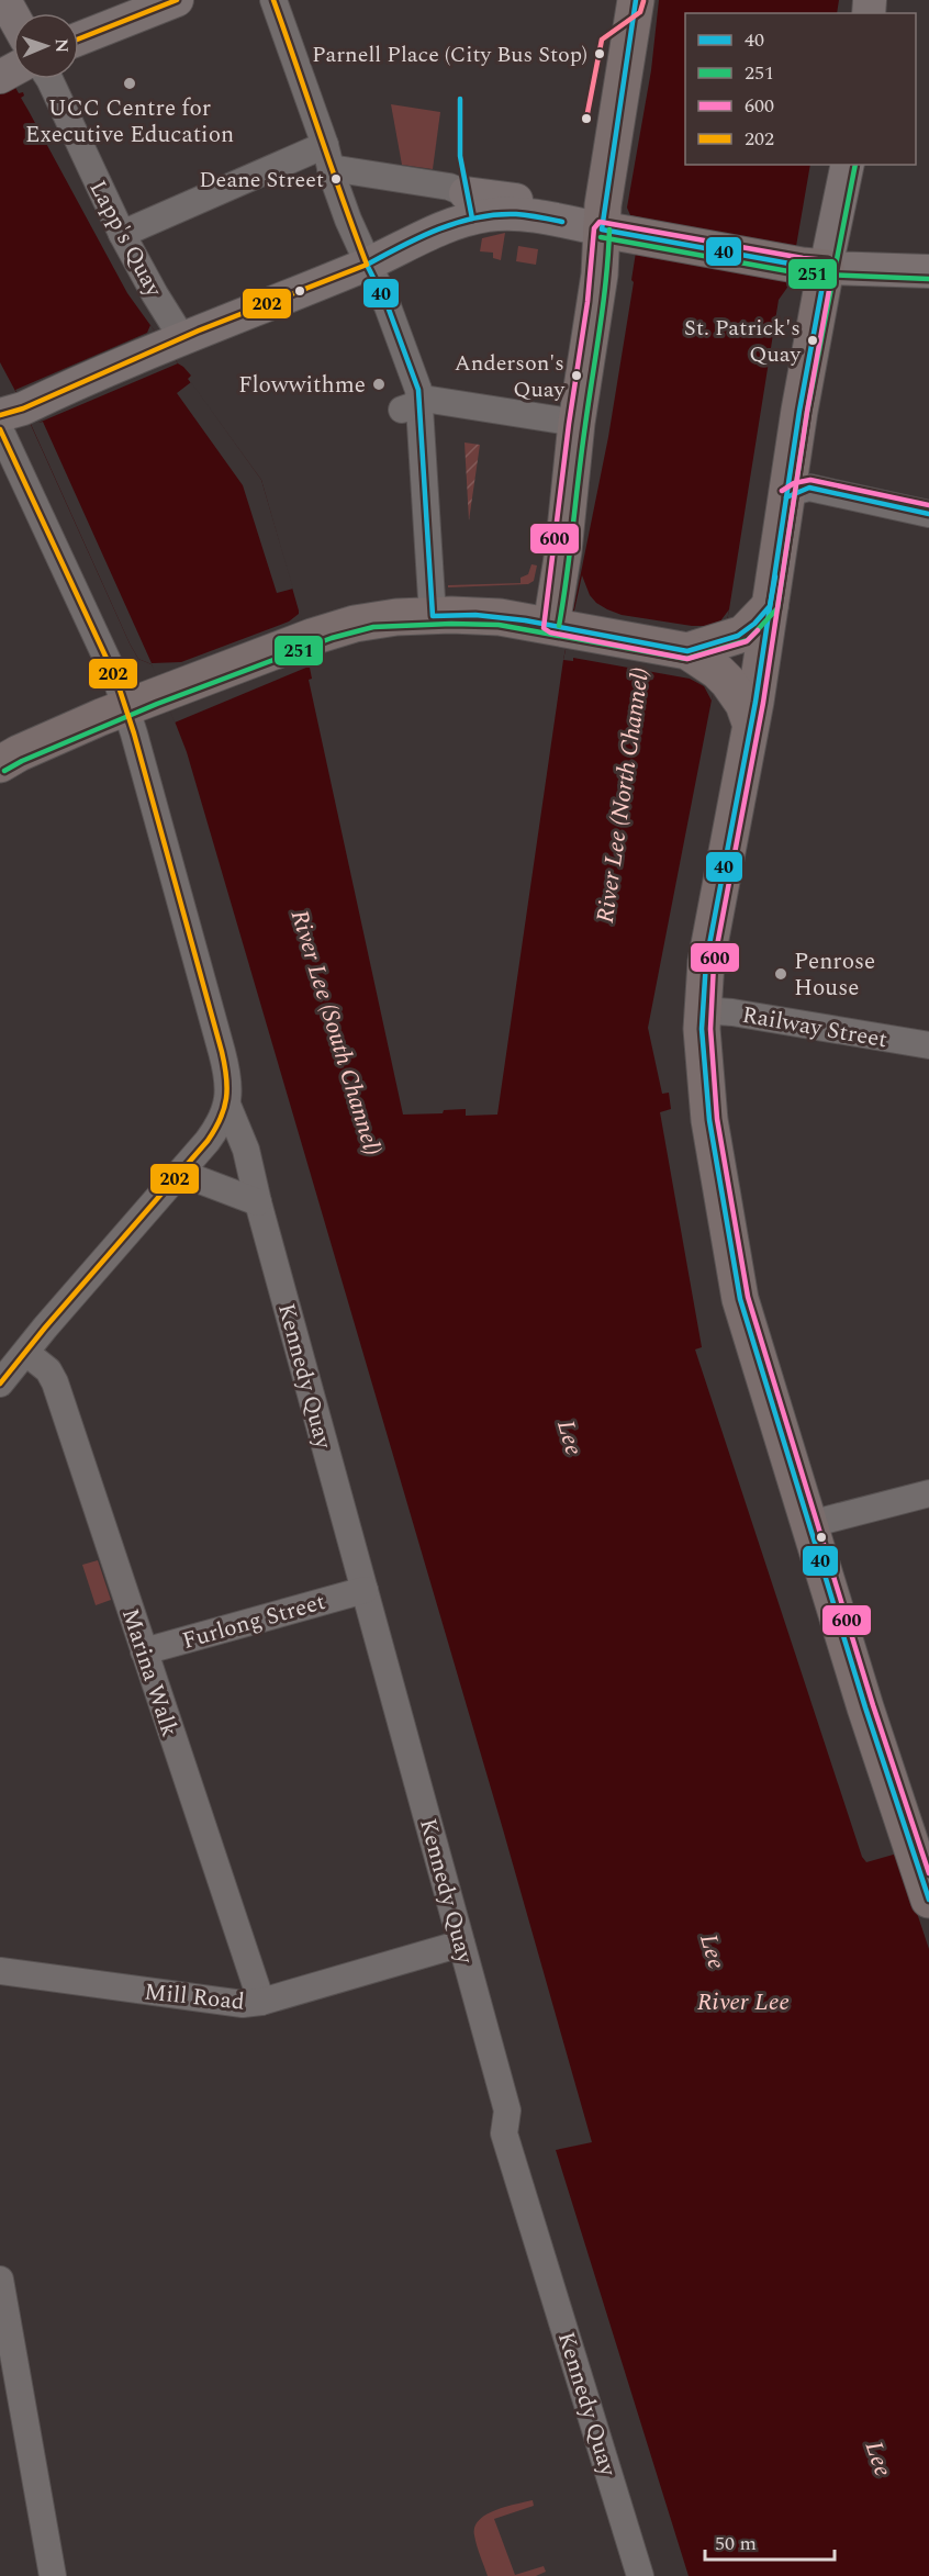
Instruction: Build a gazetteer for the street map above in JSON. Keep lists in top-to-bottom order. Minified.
{"streets":{"street":["Lapp's Quay","Railway Street","Kennedy Quay","Furlong Street","Marina Walk","Mill Road"]},"crossings":[["Kennedy Quay","Furlong Street"],["Kennedy Quay","Mill Road"],["Furlong Street","Marina Walk"],["Marina Walk","Mill Road"]],"water":["River Lee (North Channel)","River Lee (South Channel)","Lee","River Lee"],"places":["Parnell Place (City Bus Stop)","UCC Centre for Executive Education","Deane Street","St. Patrick's Quay","Anderson's Quay","Flowwithme","Penrose House"],"lines":["transit line 40","transit line 202","transit line 251","transit line 600"],"legend":["40","251","600","202"],"scale_bar":"50 m","north":"right"}
